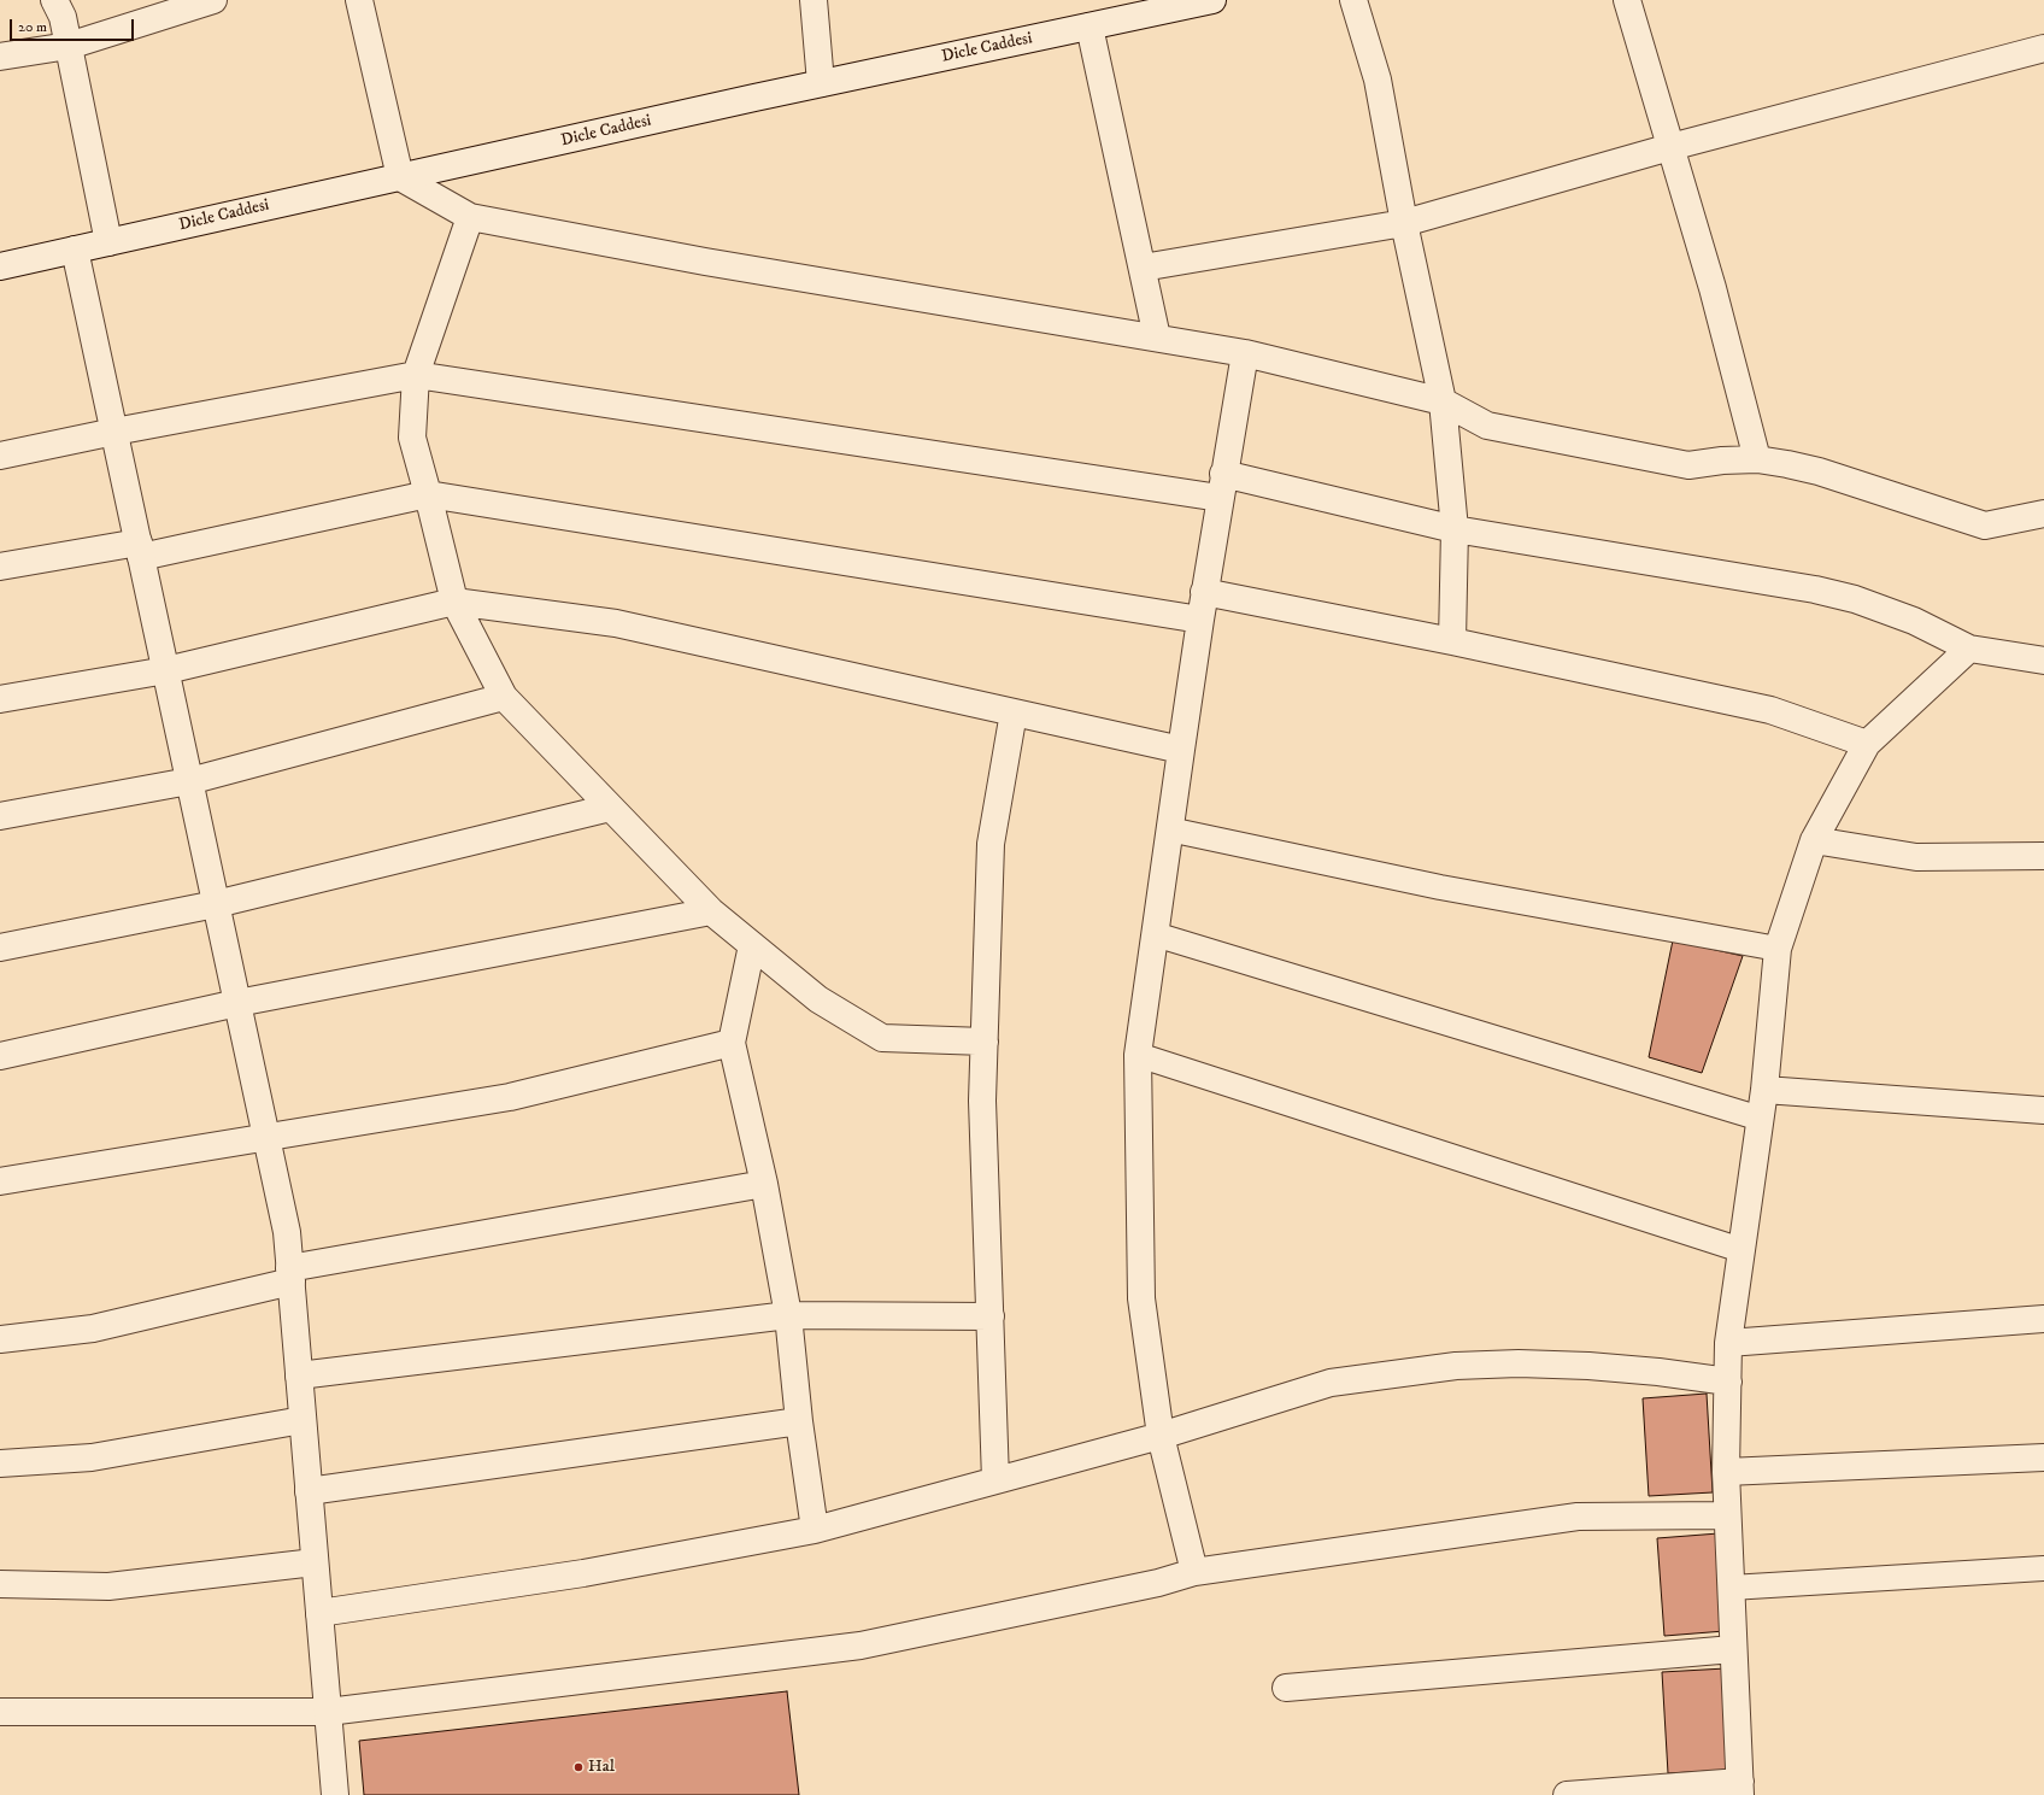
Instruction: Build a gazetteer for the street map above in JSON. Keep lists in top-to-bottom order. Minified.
{"streets":{"street":["Dicle Caddesi"]},"places":["Hal"],"scale_bar":"20 m"}
